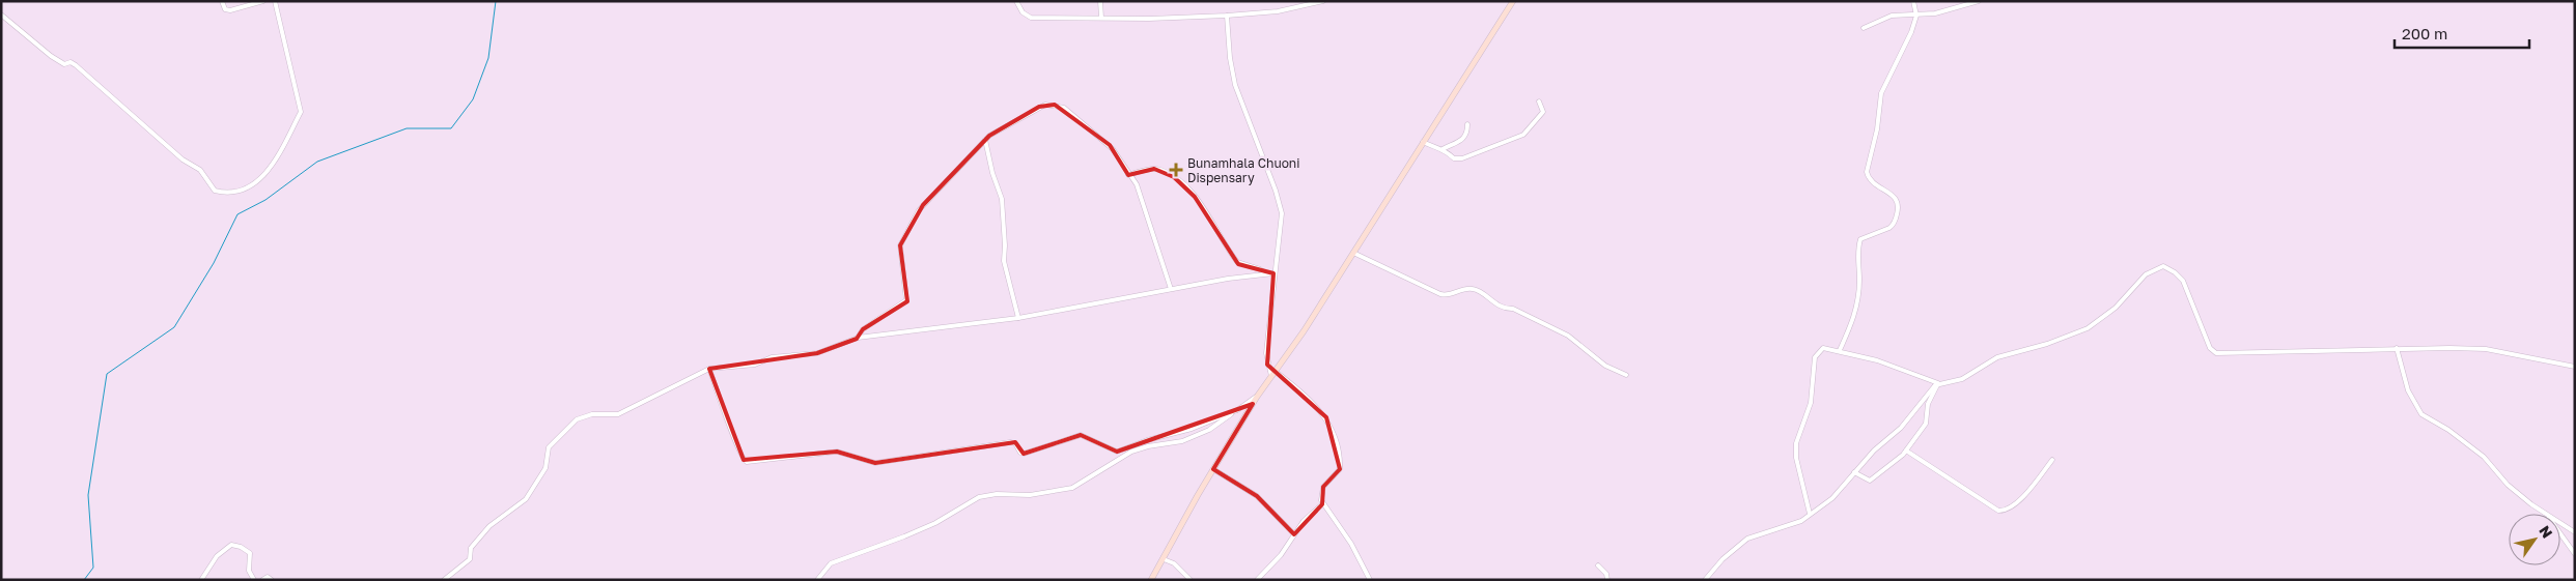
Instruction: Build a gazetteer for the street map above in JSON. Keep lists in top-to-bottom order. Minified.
{"places":{"health":["Bunamhala Chuoni Dispensary"]},"scale_bar":"200 m","north":"top right"}
